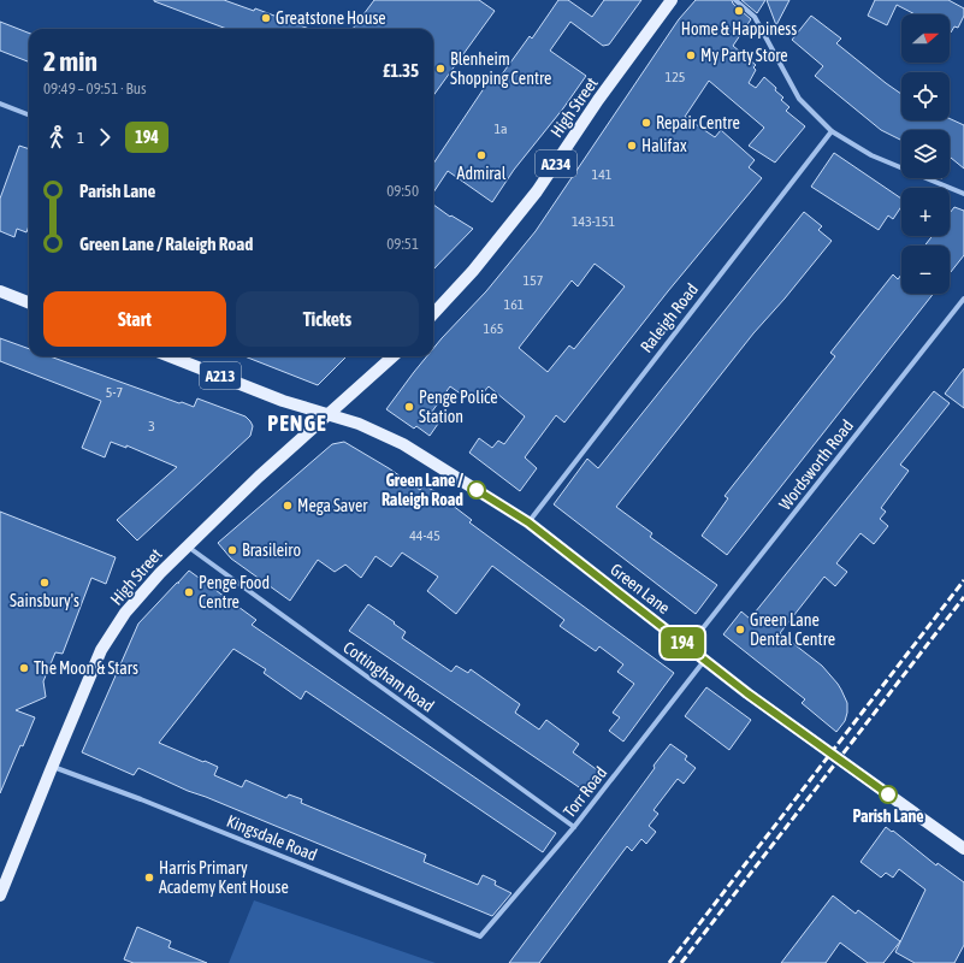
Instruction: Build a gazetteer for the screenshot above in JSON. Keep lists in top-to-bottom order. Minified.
{"streets":{"main road":["High Street","A234","A213","Green Lane"],"street":["Raleigh Road","Wordsworth Road","Cottingham Road","Torr Road","Kingsdale Road"]},"crossings":[["High Street","A213"],["High Street","Green Lane"],["High Street","Cottingham Road"],["High Street","Kingsdale Road"],["Raleigh Road","Green Lane"],["A213","Green Lane"],["Wordsworth Road","Green Lane"],["Green Lane","Torr Road"],["Cottingham Road","Torr Road"],["Torr Road","Kingsdale Road"]],"districts":["PENGE"],"places":["Home & Happiness","Greatstone House","My Party Store","Blenheim Shopping Centre","Repair Centre","Halifax","Admiral","Penge Police Station","Green Lane / Raleigh Road","Mega Saver","Brasileiro","Sainsbury's","Penge Food Centre","Green Lane Dental Centre","The Moon & Stars","Parish Lane","Harris Primary Academy Kent House"],"lines":["bus line 194"],"house_numbers":["125","1a","141","143-151","157","161","165","5-7","3","44-45"],"north":"right","page":{"on_map":"194","map_buttons":["+","−"],"heading":["2 min","09:49 – 09:51 · Bus","£1.35"],"legs":["1","194"],"list":[{"name":"Parish Lane","value":"09:50"},{"name":"Green Lane / Raleigh Road","value":"09:51"}],"buttons":["Start","Tickets"]}}
